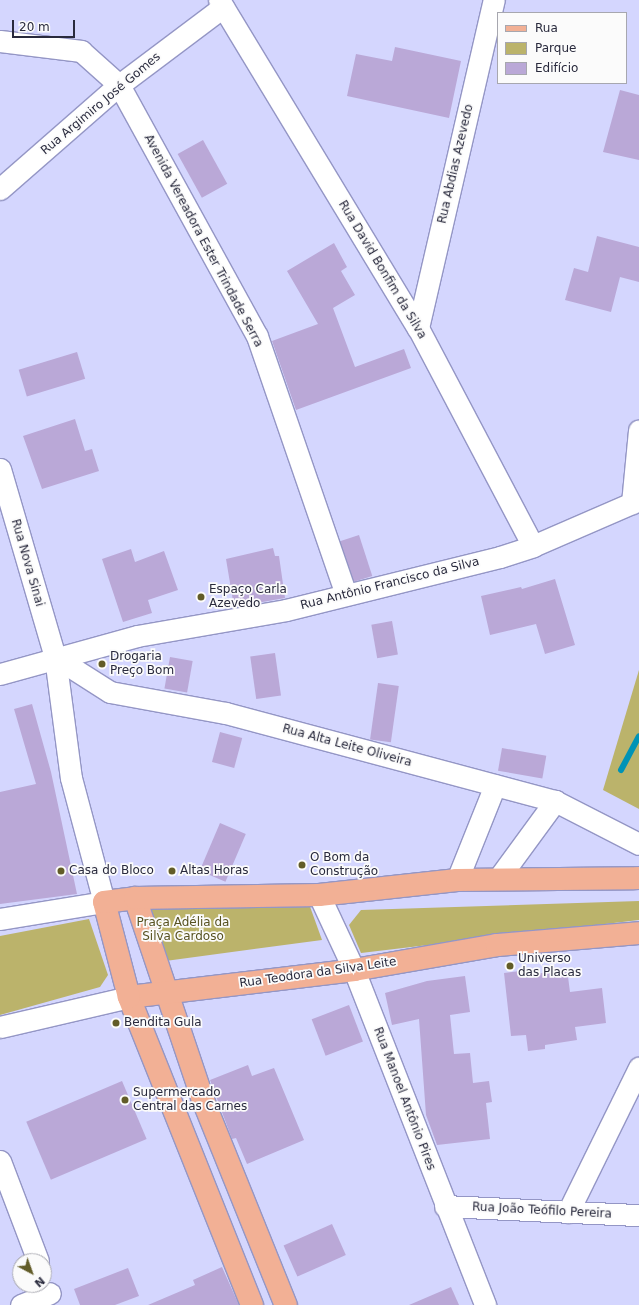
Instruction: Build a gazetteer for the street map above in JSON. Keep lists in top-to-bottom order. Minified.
{"streets":{"main road":["Rua Teodora da Silva Leite"],"street":["Rua Argimiro José Gomes","Rua Abdias Azevedo","Avenida Vereadora Ester Trindade Serra","Rua David Bonfim da Silva","Rua Nova Sinai","Rua Antônio Francisco da Silva","Rua Alta Leite Oliveira","Rua Manoel Antônio Pires","Rua João Teófilo Pereira"]},"crossings":[["Rua Argimiro José Gomes","Avenida Vereadora Ester Trindade Serra"],["Rua Argimiro José Gomes","Rua David Bonfim da Silva"],["Rua Abdias Azevedo","Rua David Bonfim da Silva"],["Avenida Vereadora Ester Trindade Serra","Rua Antônio Francisco da Silva"],["Rua David Bonfim da Silva","Rua Antônio Francisco da Silva"],["Rua Nova Sinai","Rua Antônio Francisco da Silva"],["Rua Nova Sinai","Rua Alta Leite Oliveira"],["Rua Antônio Francisco da Silva","Rua Alta Leite Oliveira"],["Rua Teodora da Silva Leite","Rua Manoel Antônio Pires"],["Rua Manoel Antônio Pires","Rua João Teófilo Pereira"]],"parks":["Praça Adélia da Silva Cardoso"],"places":["Espaço Carla Azevedo","Drogaria Preço Bom","O Bom da Construção","Casa do Bloco","Altas Horas","Universo das Placas","Bendita Gula","Supermercado Central das Carnes"],"legend":["Rua","Parque","Edifício"],"scale_bar":"20 m","north":"bottom right"}
